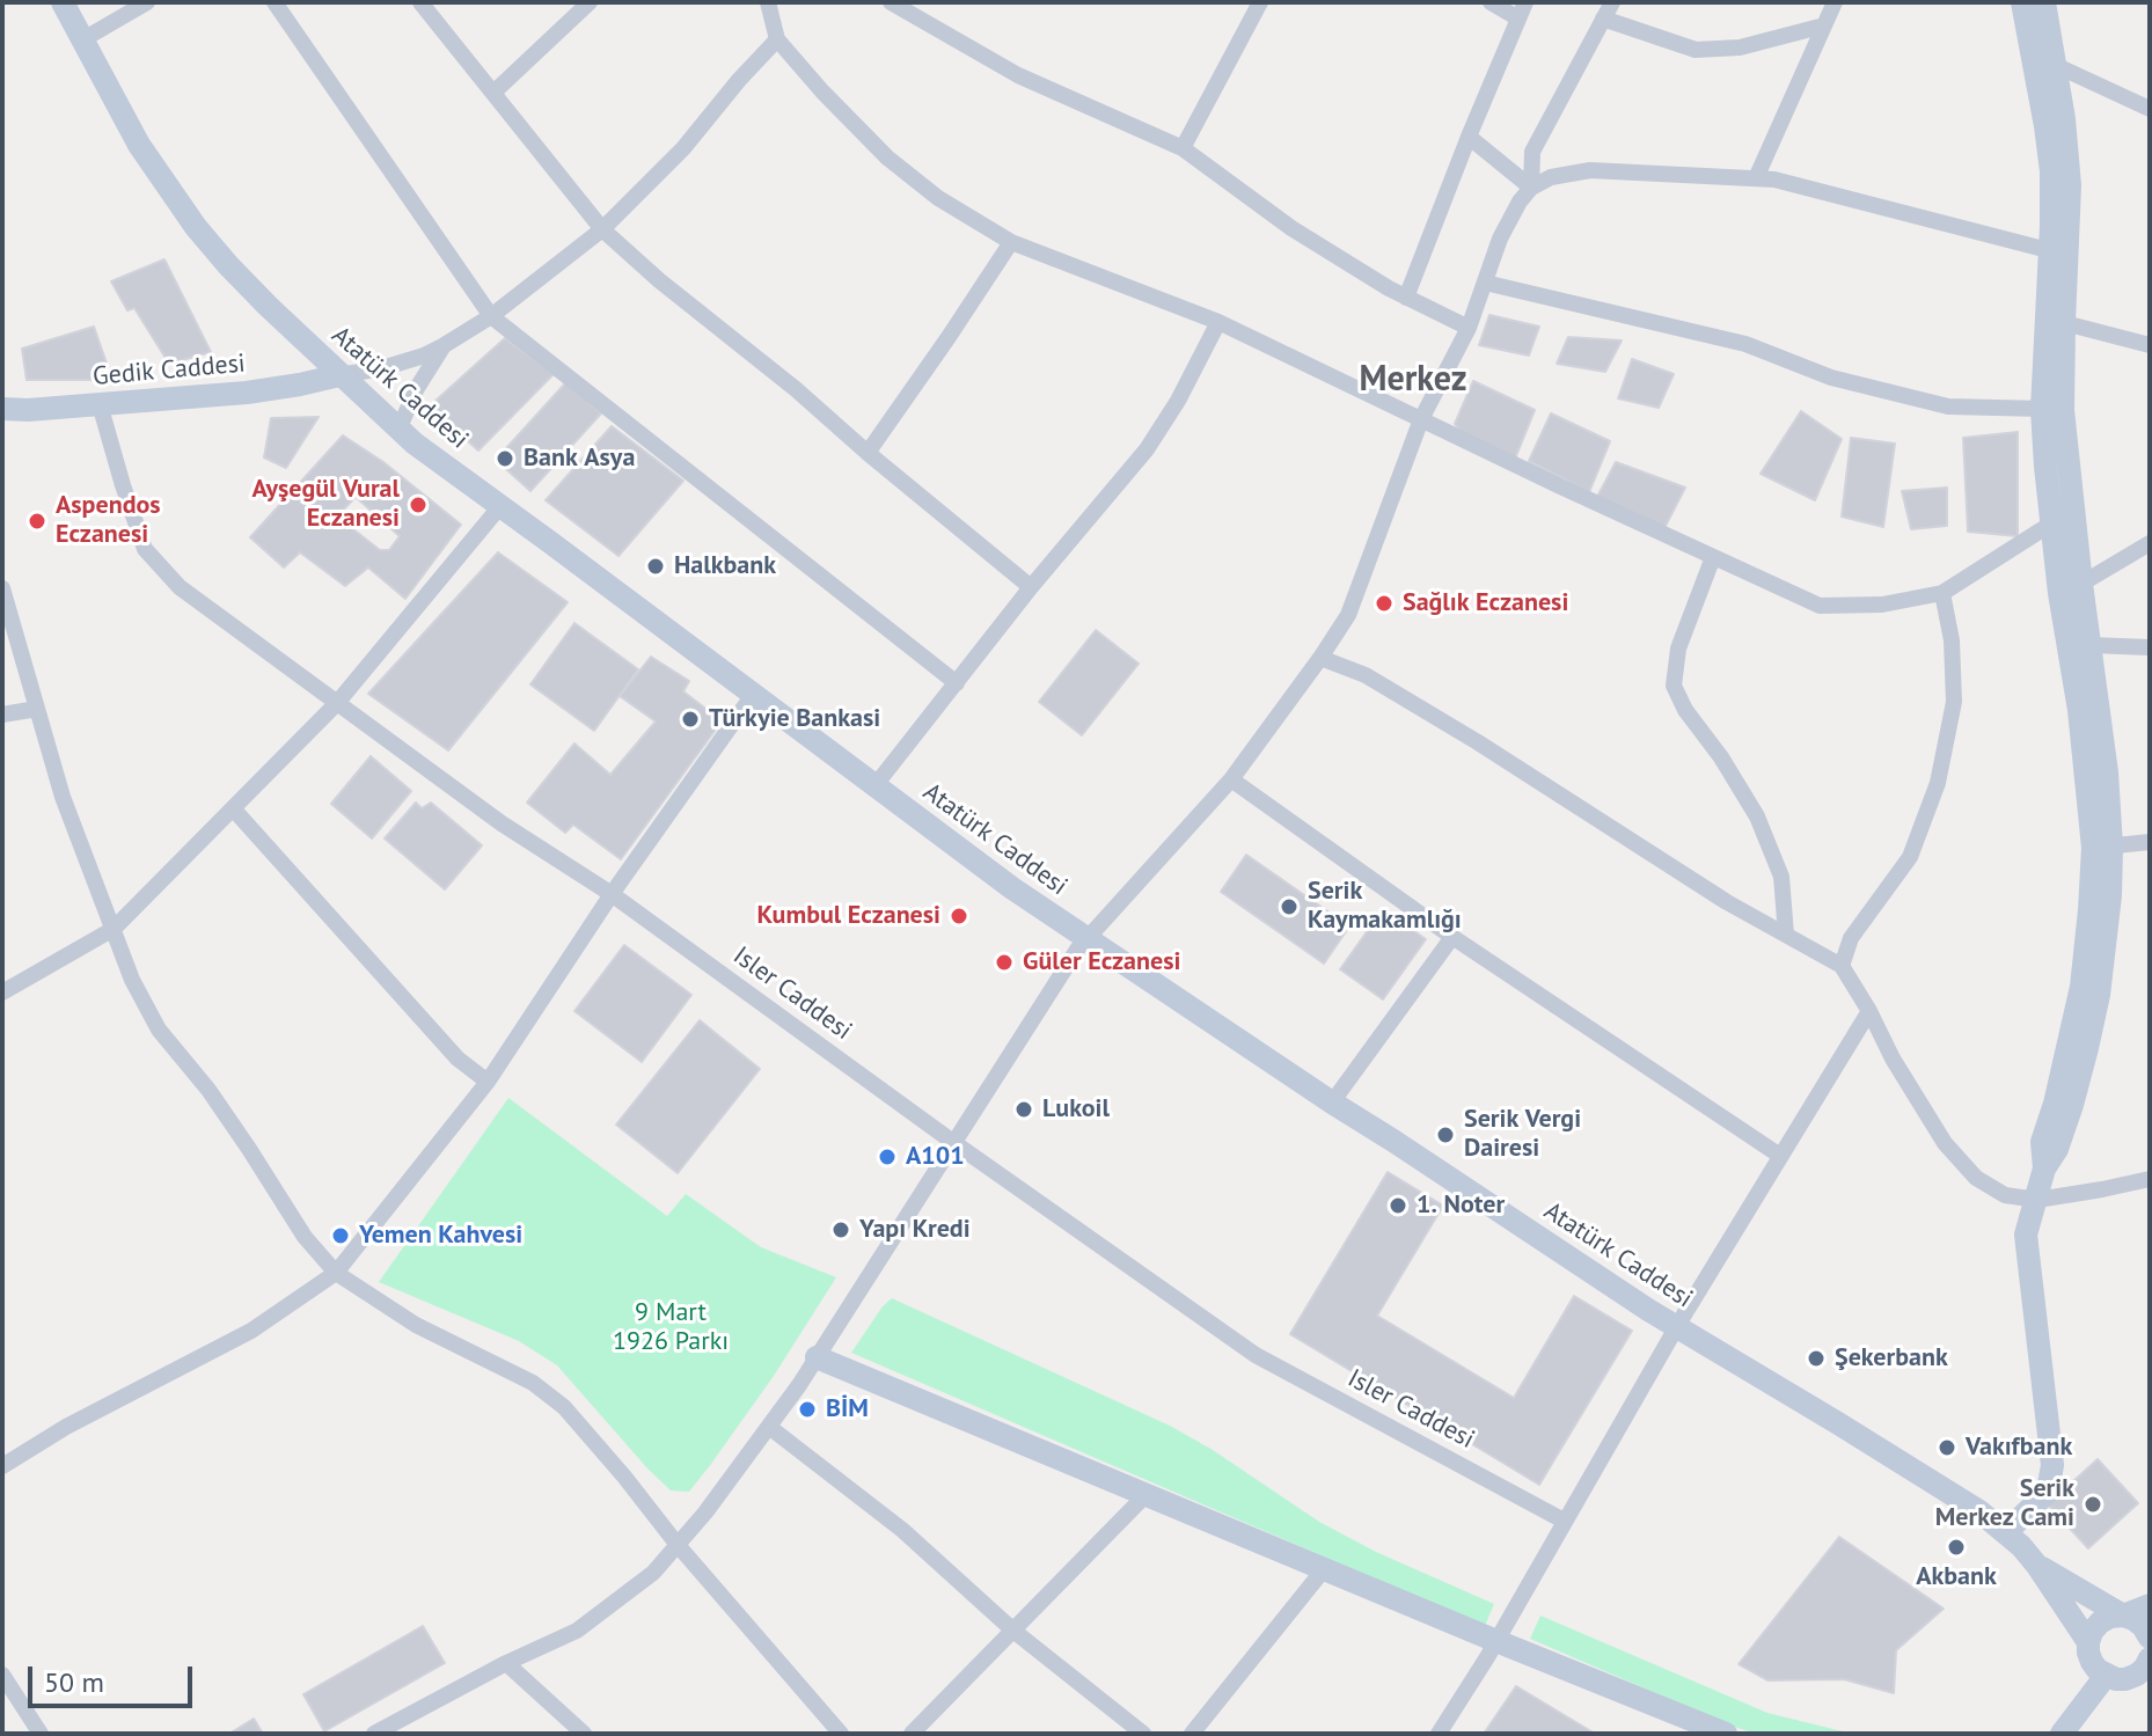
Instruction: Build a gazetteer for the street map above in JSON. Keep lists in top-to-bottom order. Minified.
{"streets":{"street":["Gedik Caddesi","Atatürk Caddesi","Isler Caddesi"]},"crossings":[["Gedik Caddesi","Atatürk Caddesi"],["Gedik Caddesi","Isler Caddesi"]],"districts":["Merkez"],"parks":["9 Mart 1926 Parkı"],"places":["Bank Asya","Ayşegül Vural Eczanesi","Aspendos Eczanesi","Halkbank","Sağlık Eczanesi","Türkyie Bankasi","Serik Kaymakamlığı","Kumbul Eczanesi","Güler Eczanesi","Lukoil","Serik Vergi Dairesi","A101","1. Noter","Yapı Kredi","Yemen Kahvesi","Şekerbank","BİM","Vakıfbank","Serik Merkez Cami","Akbank"],"scale_bar":"50 m"}
